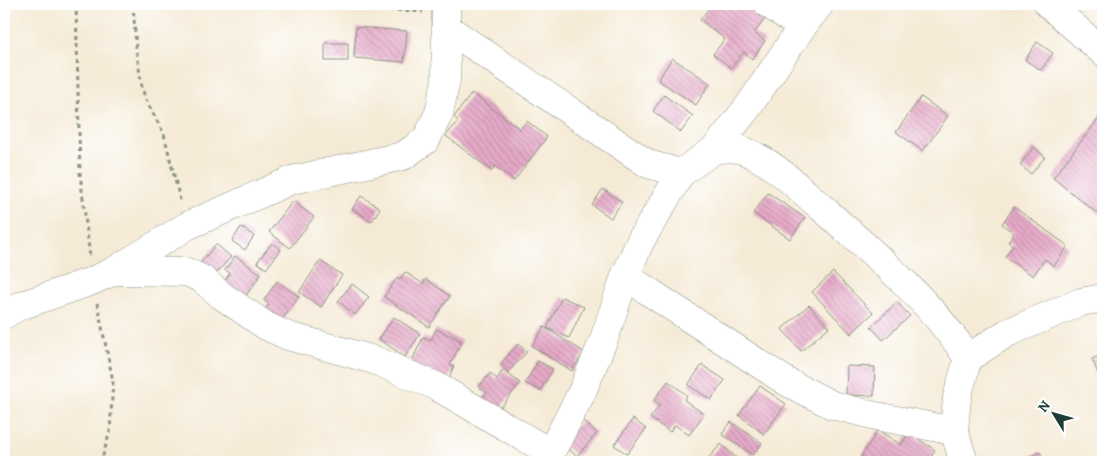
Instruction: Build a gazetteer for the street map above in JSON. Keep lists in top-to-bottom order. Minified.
{"north":"top left"}
